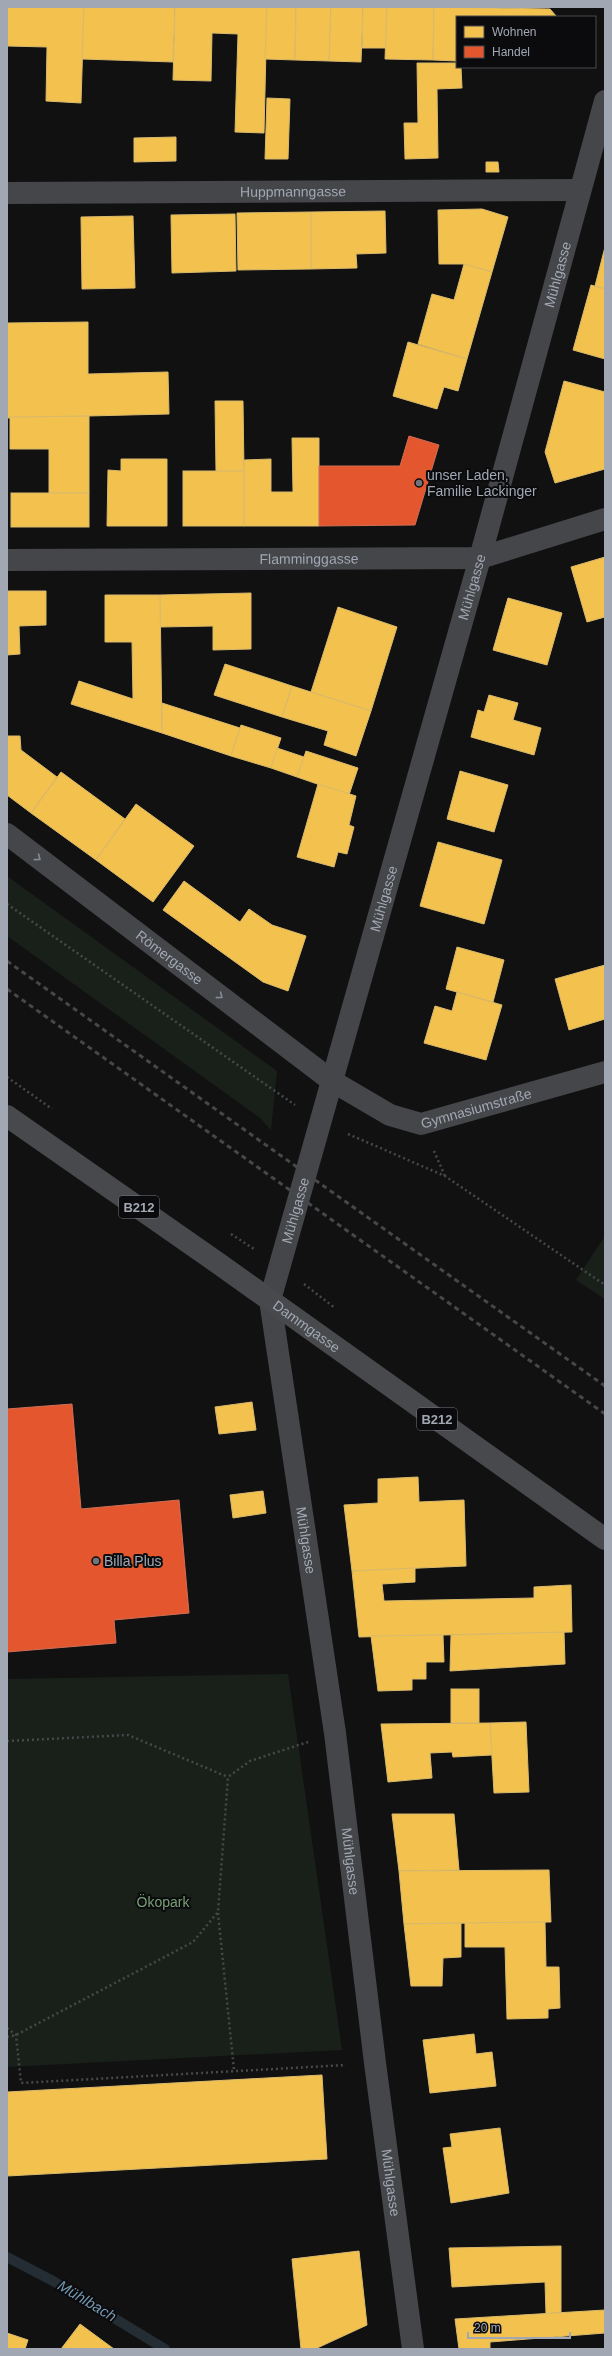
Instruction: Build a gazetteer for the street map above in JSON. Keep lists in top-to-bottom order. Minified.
{"streets":{"main road":["B212","Dammgasse"],"street":["Huppmanngasse","Mühlgasse","Flamminggasse","Römergasse","Gymnasiumstraße"]},"crossings":[["Huppmanngasse","Mühlgasse"],["Mühlgasse","Flamminggasse"],["Mühlgasse","Römergasse"],["Mühlgasse","Gymnasiumstraße"],["Mühlgasse","Dammgasse"],["Römergasse","Gymnasiumstraße"]],"one_way":["Römergasse"],"water":["Mühlbach"],"parks":["Ökopark"],"places":["unser Laden, Familie Lackinger","Billa Plus"],"legend":["Wohnen","Handel"],"scale_bar":"20 m"}
